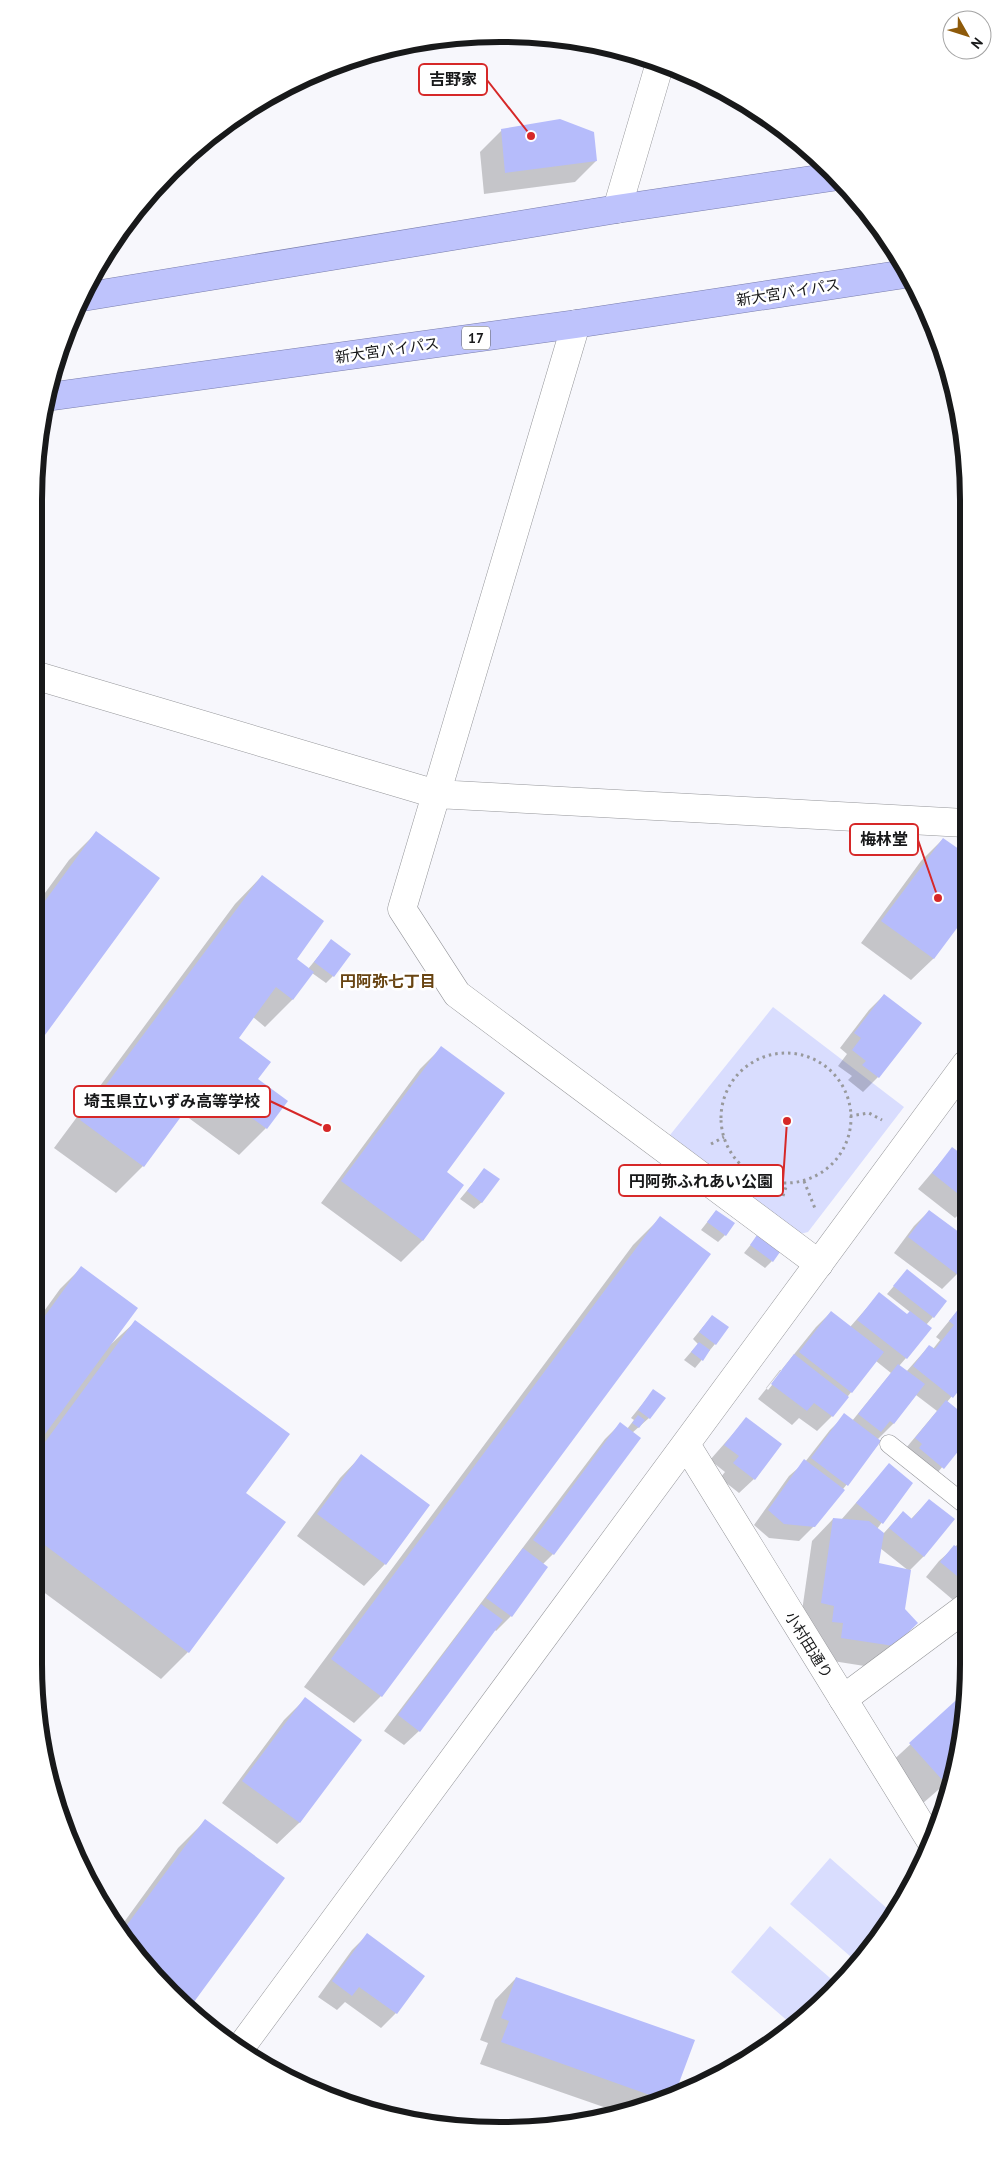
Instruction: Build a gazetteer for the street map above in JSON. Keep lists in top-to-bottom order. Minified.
{"streets":{"highway":["新大宮バイパス","17"],"street":["小村田通り"]},"districts":["円阿弥七丁目"],"places":["吉野家","梅林堂","円阿弥ふれあい公園","埼玉県立いずみ高等学校"],"north":"bottom right"}
